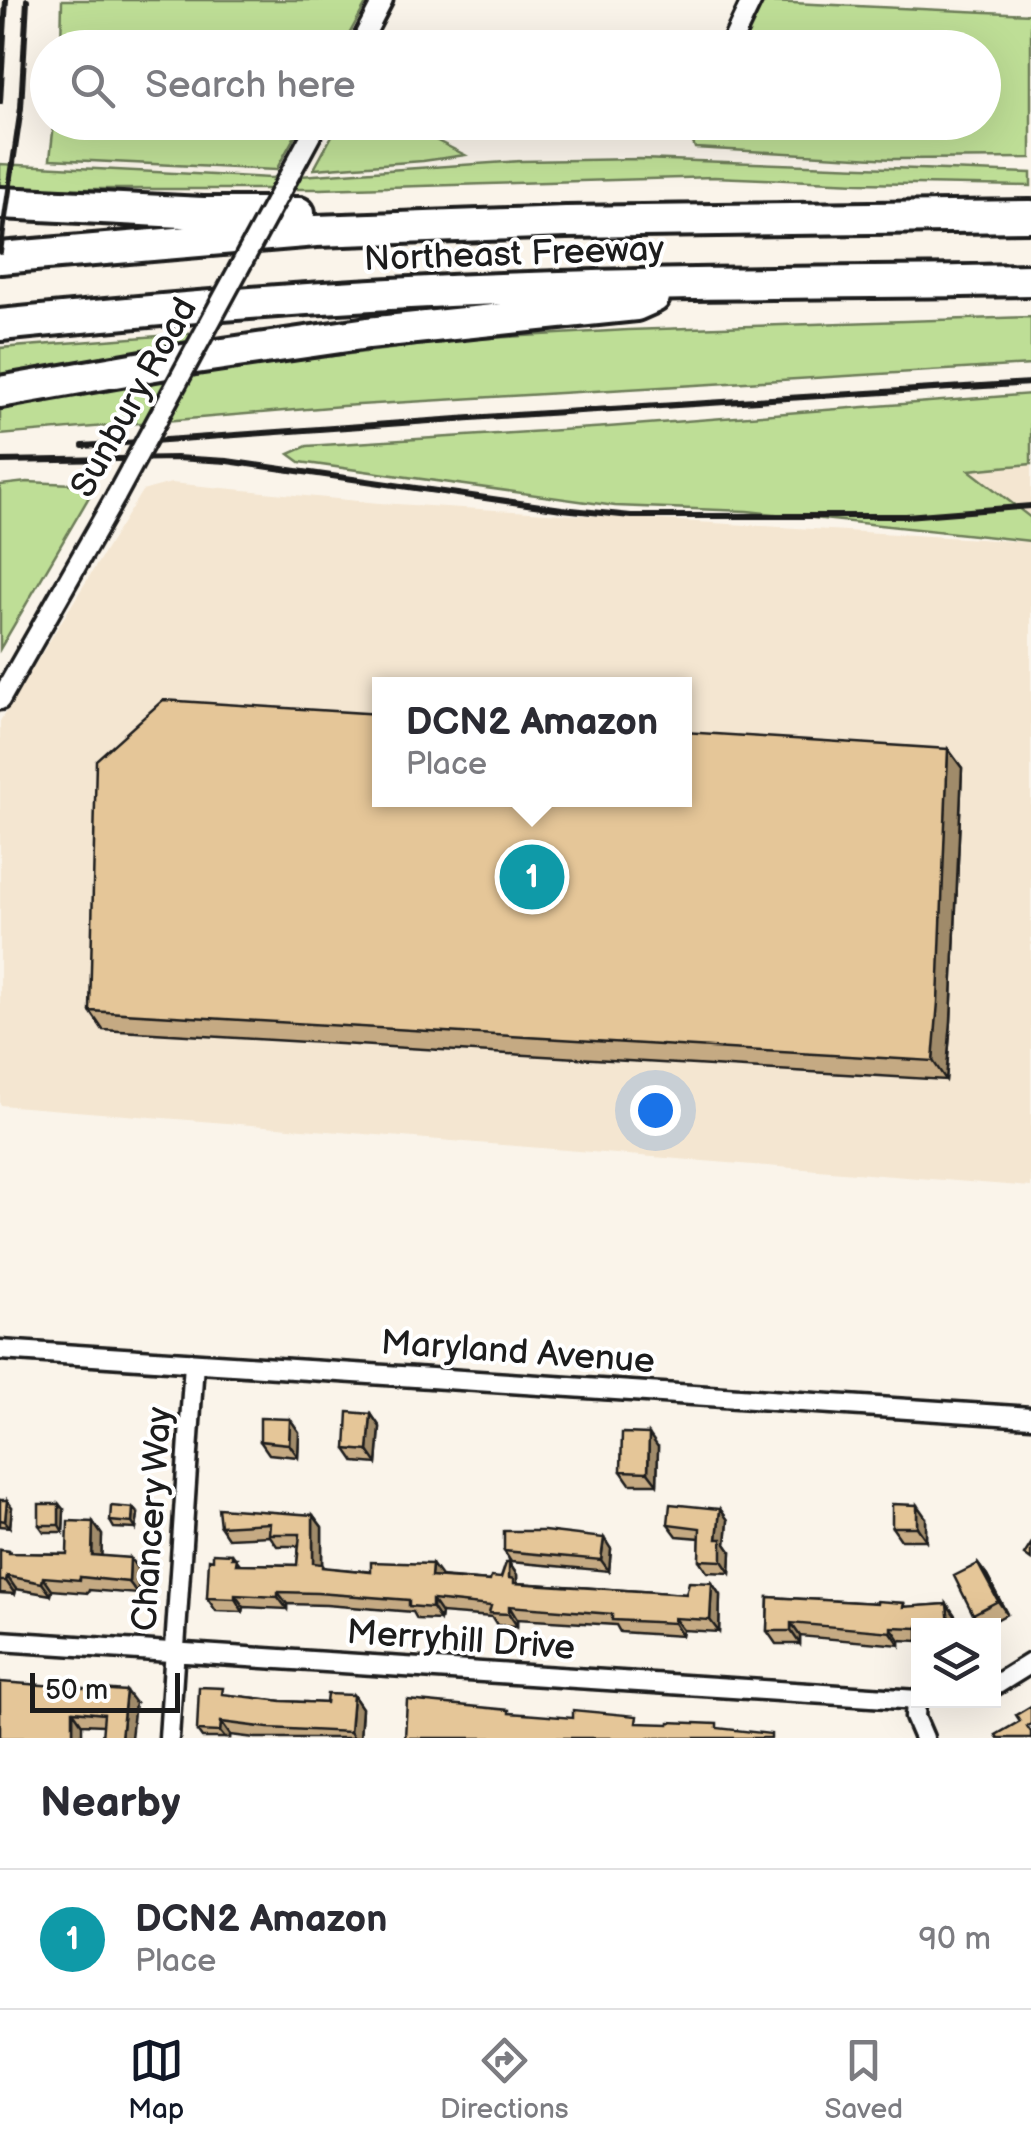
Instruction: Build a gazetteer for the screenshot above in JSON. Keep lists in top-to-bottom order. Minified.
{"streets":{"highway":["Northeast Freeway"],"street":["Sunbury Road","Maryland Avenue","Chancery Way","Merryhill Drive"]},"crossings":[["Maryland Avenue","Chancery Way"],["Chancery Way","Merryhill Drive"]],"scale_bar":"50 m","page":{"search":"Search here","popup":["DCN2 Amazon","Place"],"pins":"1","scale":"50 m","heading":"Nearby","list":[{"mark":"1","name":"DCN2 Amazon","note":"Place","value":"90 m"}],"nav":["Map","Directions","Saved"]}}
